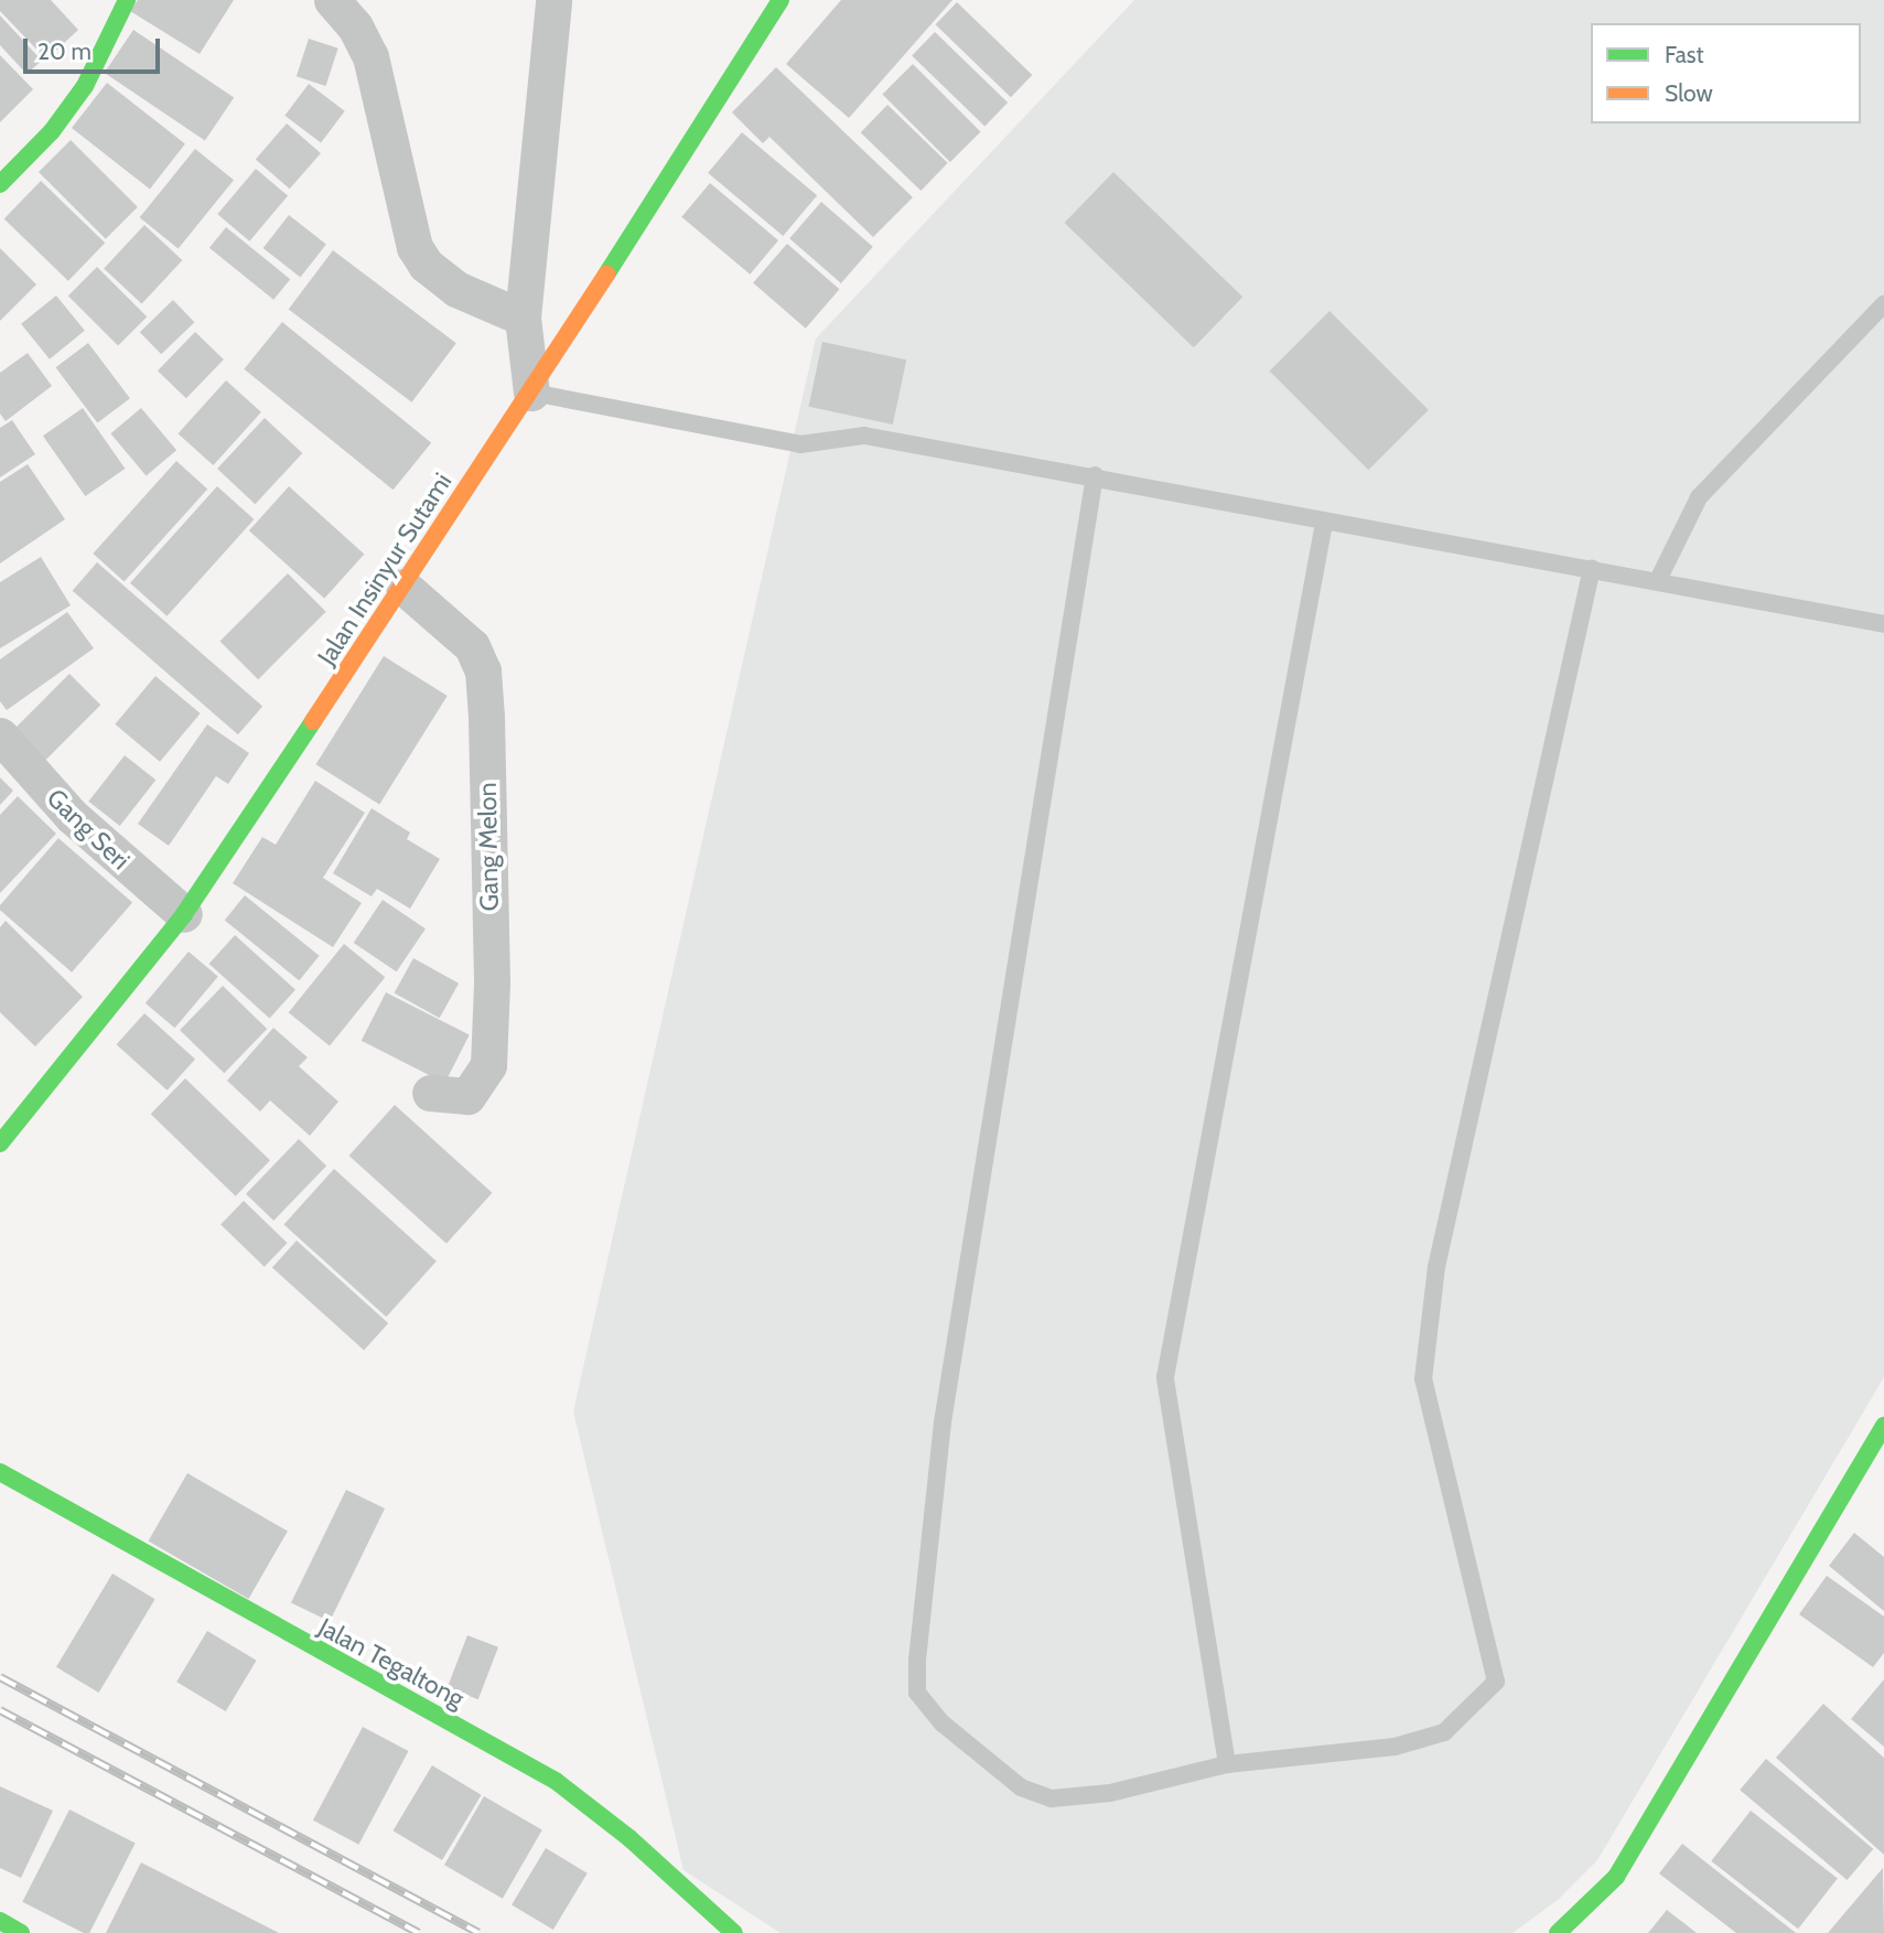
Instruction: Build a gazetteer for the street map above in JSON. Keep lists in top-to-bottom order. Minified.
{"streets":{"main road":["Jalan Insinyur Sutami","Jalan Tegaltong"],"street":["Gang Seri","Gang Melon"]},"crossings":[["Jalan Insinyur Sutami","Gang Seri"],["Jalan Insinyur Sutami","Gang Melon"]],"legend":["Fast","Slow"],"scale_bar":"20 m"}
